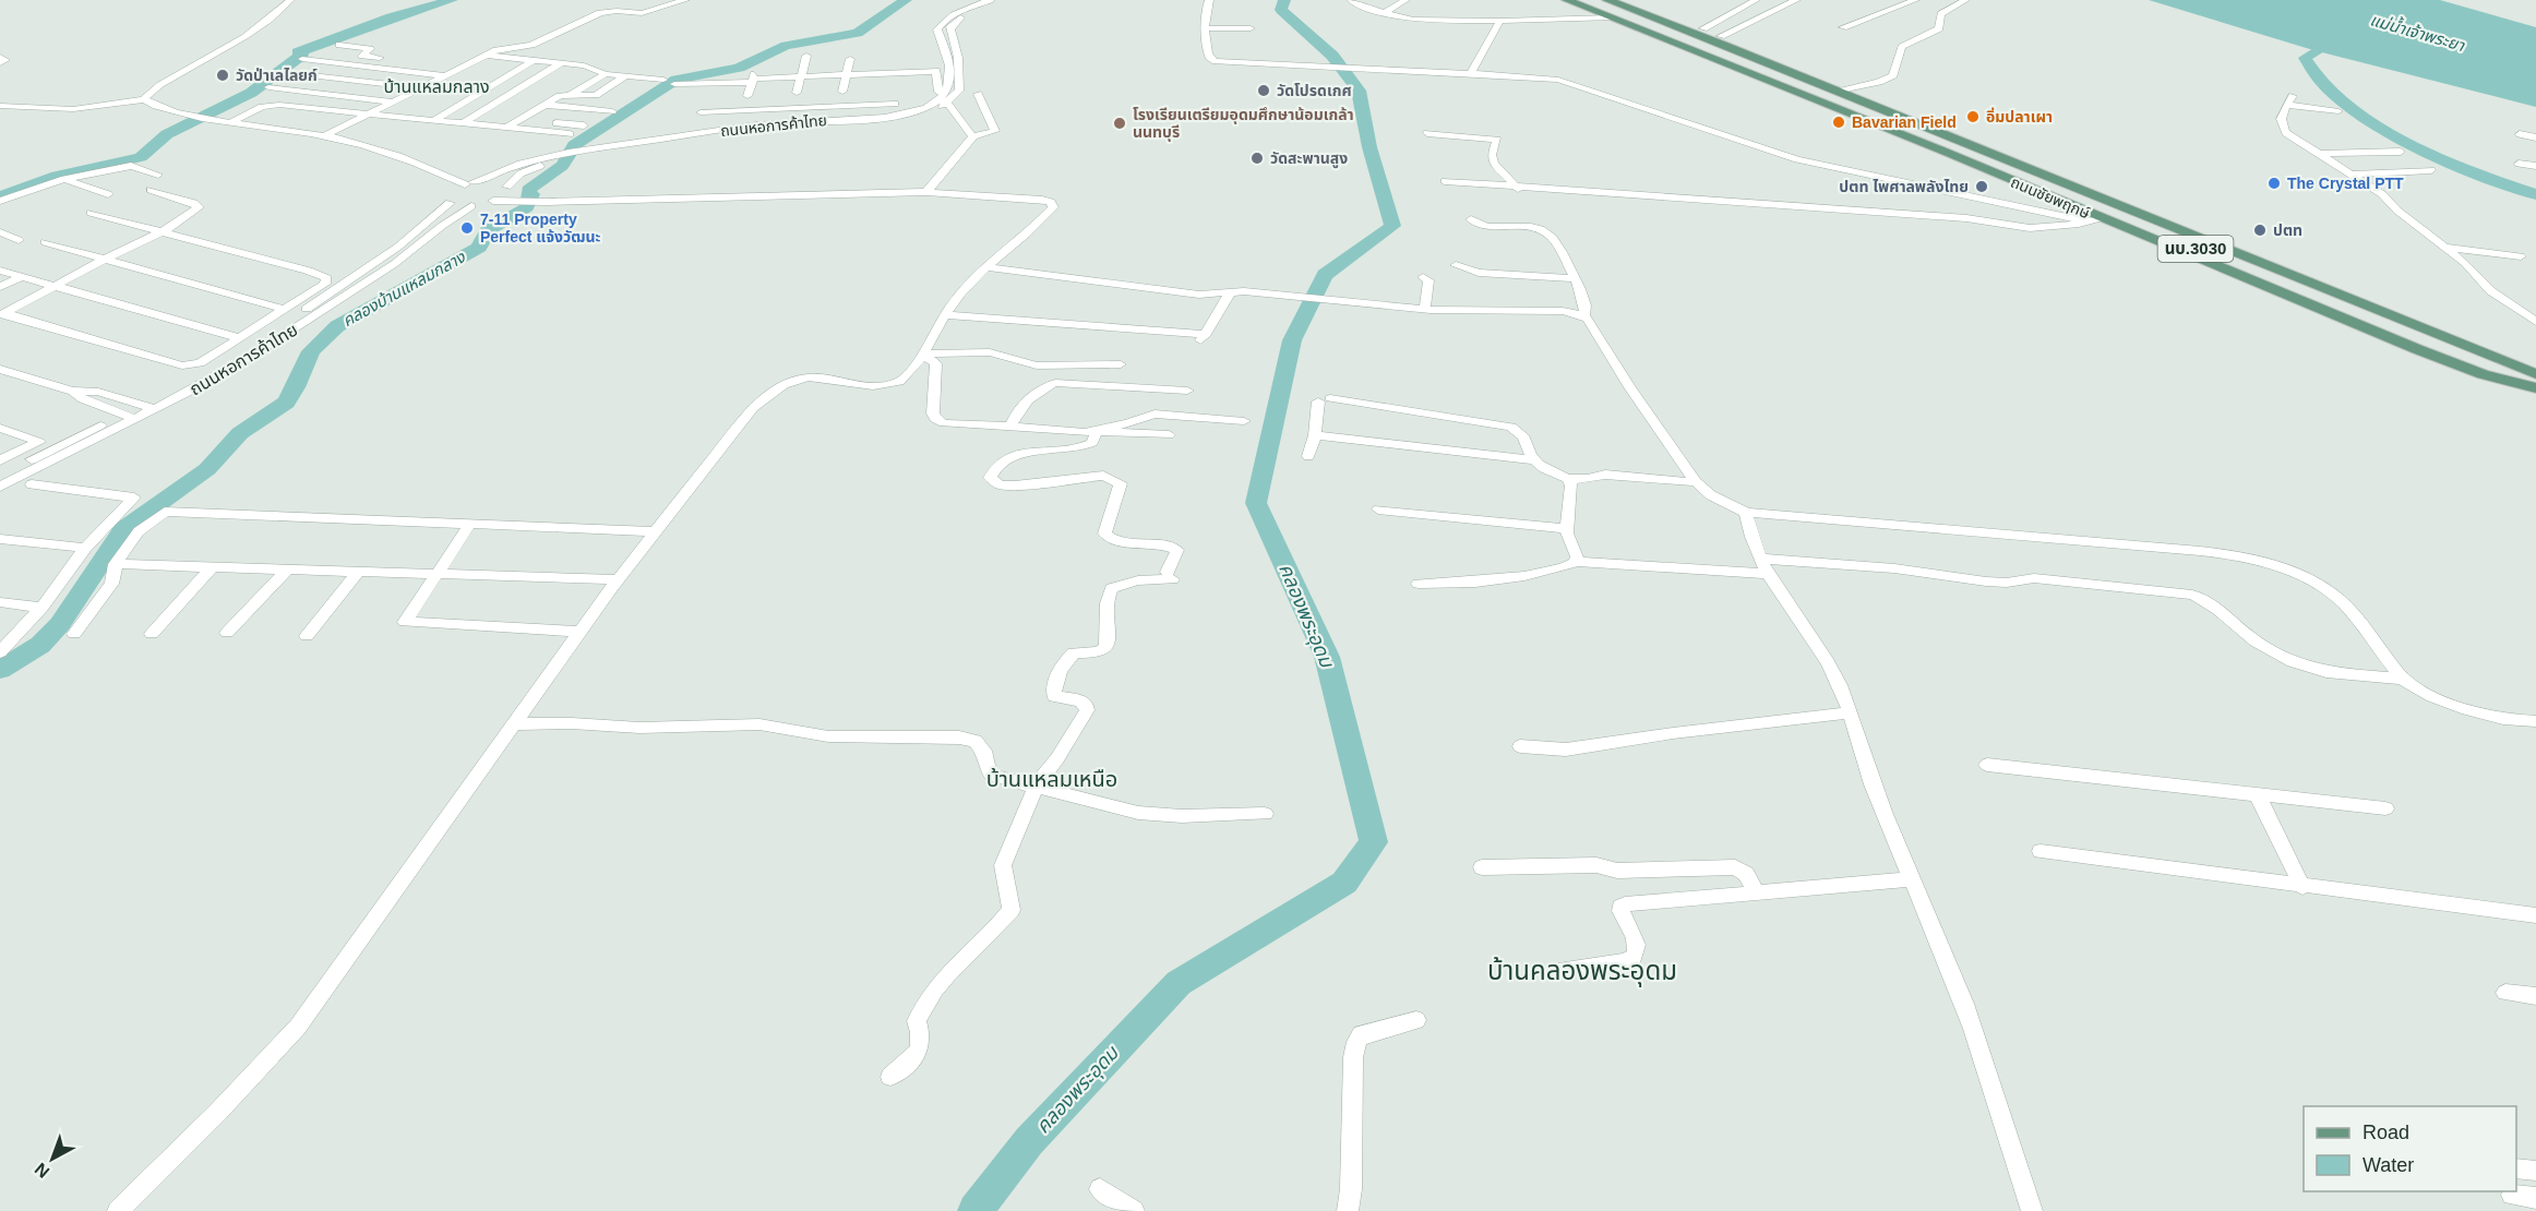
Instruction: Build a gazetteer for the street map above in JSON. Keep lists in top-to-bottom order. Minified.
{"streets":{"main road":["ถนนชัยพฤกษ์","นบ.3030"],"street":["ถนนหอการค้าไทย"]},"districts":["บ้านแหลมกลาง","บ้านแหลมเหนือ","บ้านคลองพระอุดม"],"water":["แม่น้ำเจ้าพระยา","คลองบ้านแหลมกลาง","คลองพระอุดม"],"places":["วัดป่าเลไลยก์","วัดโปรดเกศ","อิ่มปลาเผา","Bavarian Field","โรงเรียนเตรียมอุดมศึกษาน้อมเกล้า นนทบุรี","วัดสะพานสูง","The Crystal PTT","ปตท ไพศาลพลังไทย","7-11 Property Perfect แจ้งวัฒนะ","ปตท"],"legend":["Road","Water"],"north":"bottom left"}
